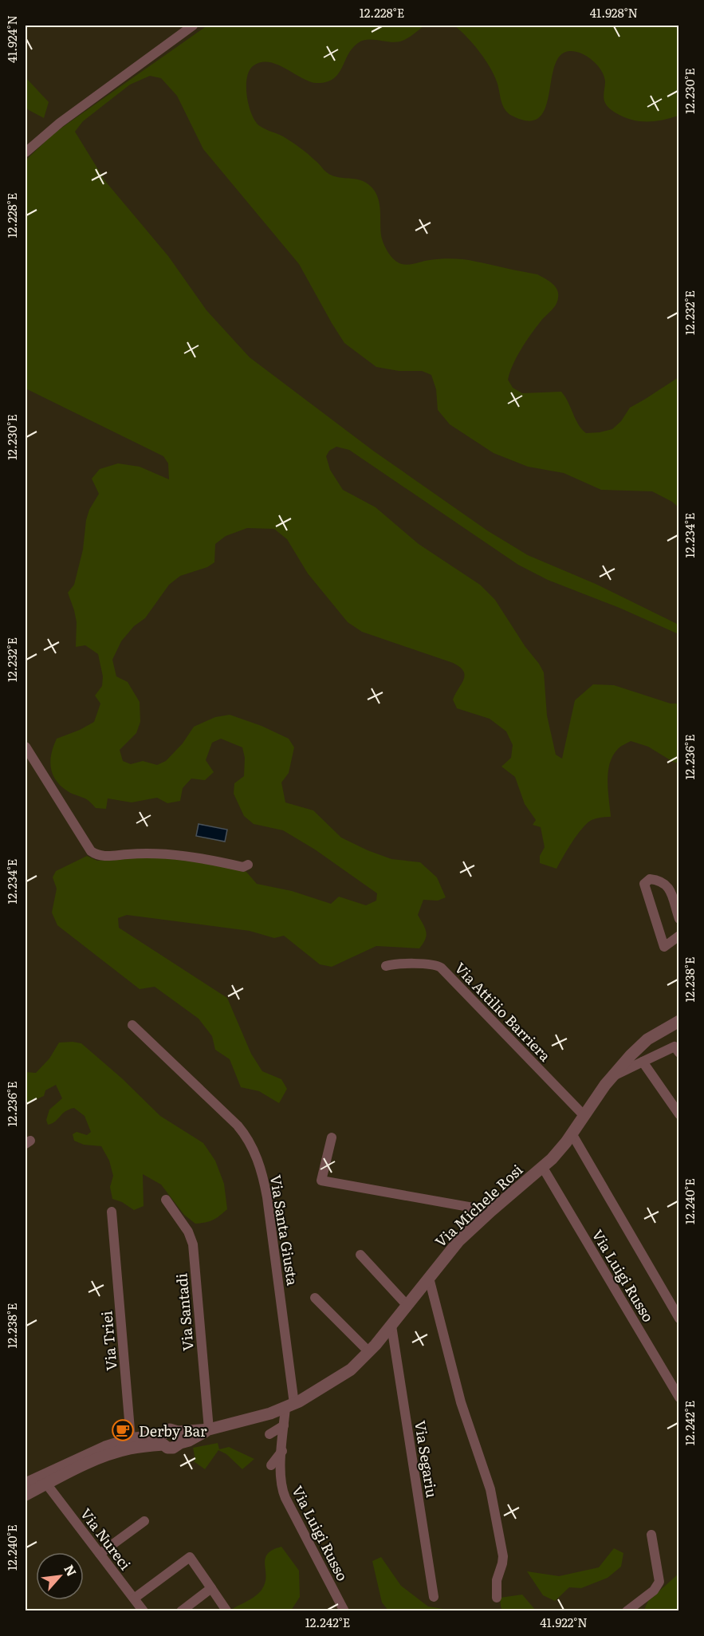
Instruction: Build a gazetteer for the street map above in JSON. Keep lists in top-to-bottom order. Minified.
{"streets":{"street":["Via Attilio Barriera","Via Michele Rosi","Via Santa Giusta","Via Luigi Russo","Via Santadi","Via Triei","Via Segariu","Via Nureci"]},"crossings":[["Via Attilio Barriera","Via Michele Rosi"],["Via Michele Rosi","Via Santa Giusta"],["Via Michele Rosi","Via Luigi Russo"],["Via Michele Rosi","Via Santadi"],["Via Michele Rosi","Via Triei"],["Via Michele Rosi","Via Segariu"],["Via Michele Rosi","Via Nureci"],["Via Santa Giusta","Via Luigi Russo"]],"places":{"cafe":["Derby Bar"]},"north":"top right","coordinates":["12.228°E","41.928°N","41.924°N","12.230°E","12.232°E","12.234°E","12.236°E","12.238°E","12.240°E","12.242°E","41.922°N"]}
